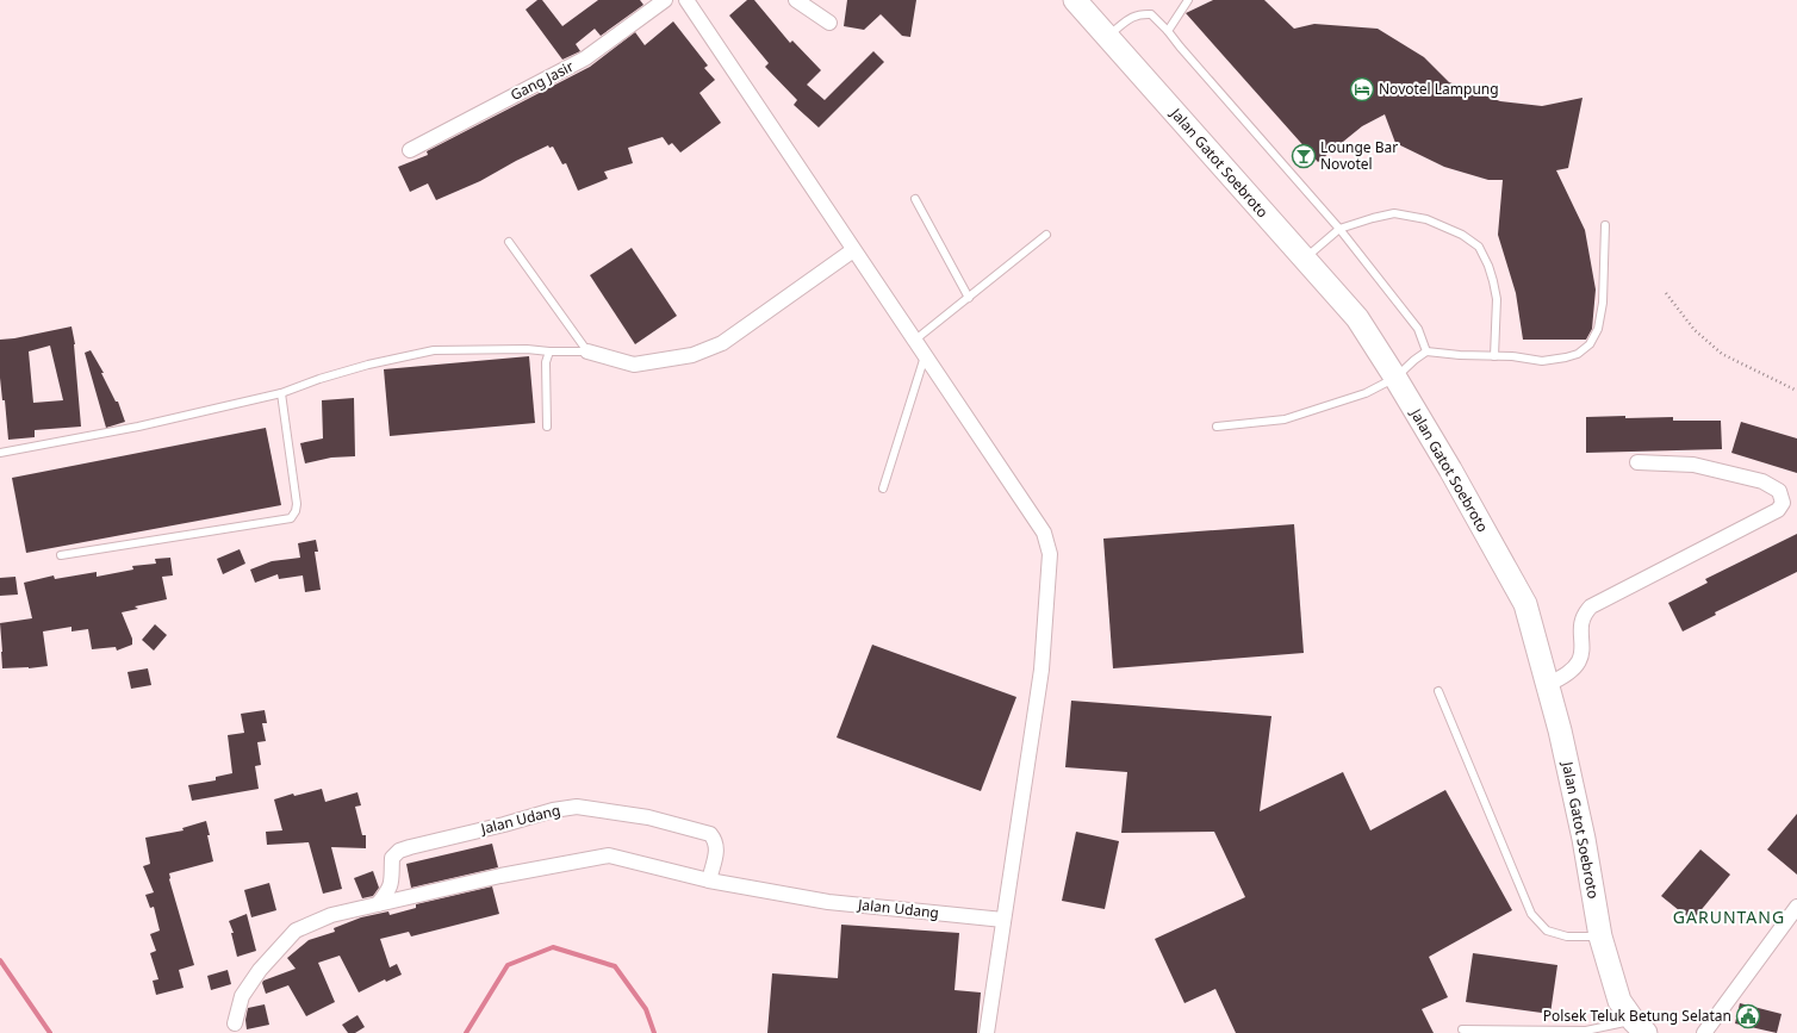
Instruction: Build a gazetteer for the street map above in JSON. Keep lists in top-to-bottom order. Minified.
{"streets":{"main road":["Jalan Gatot Soebroto"],"street":["Gang Jasir","Jalan Udang"]},"districts":["GARUNTANG"],"places":{"hotel":["Novotel Lampung"],"bar":["Lounge Bar Novotel"],"public building":["Polsek Teluk Betung Selatan"]}}
